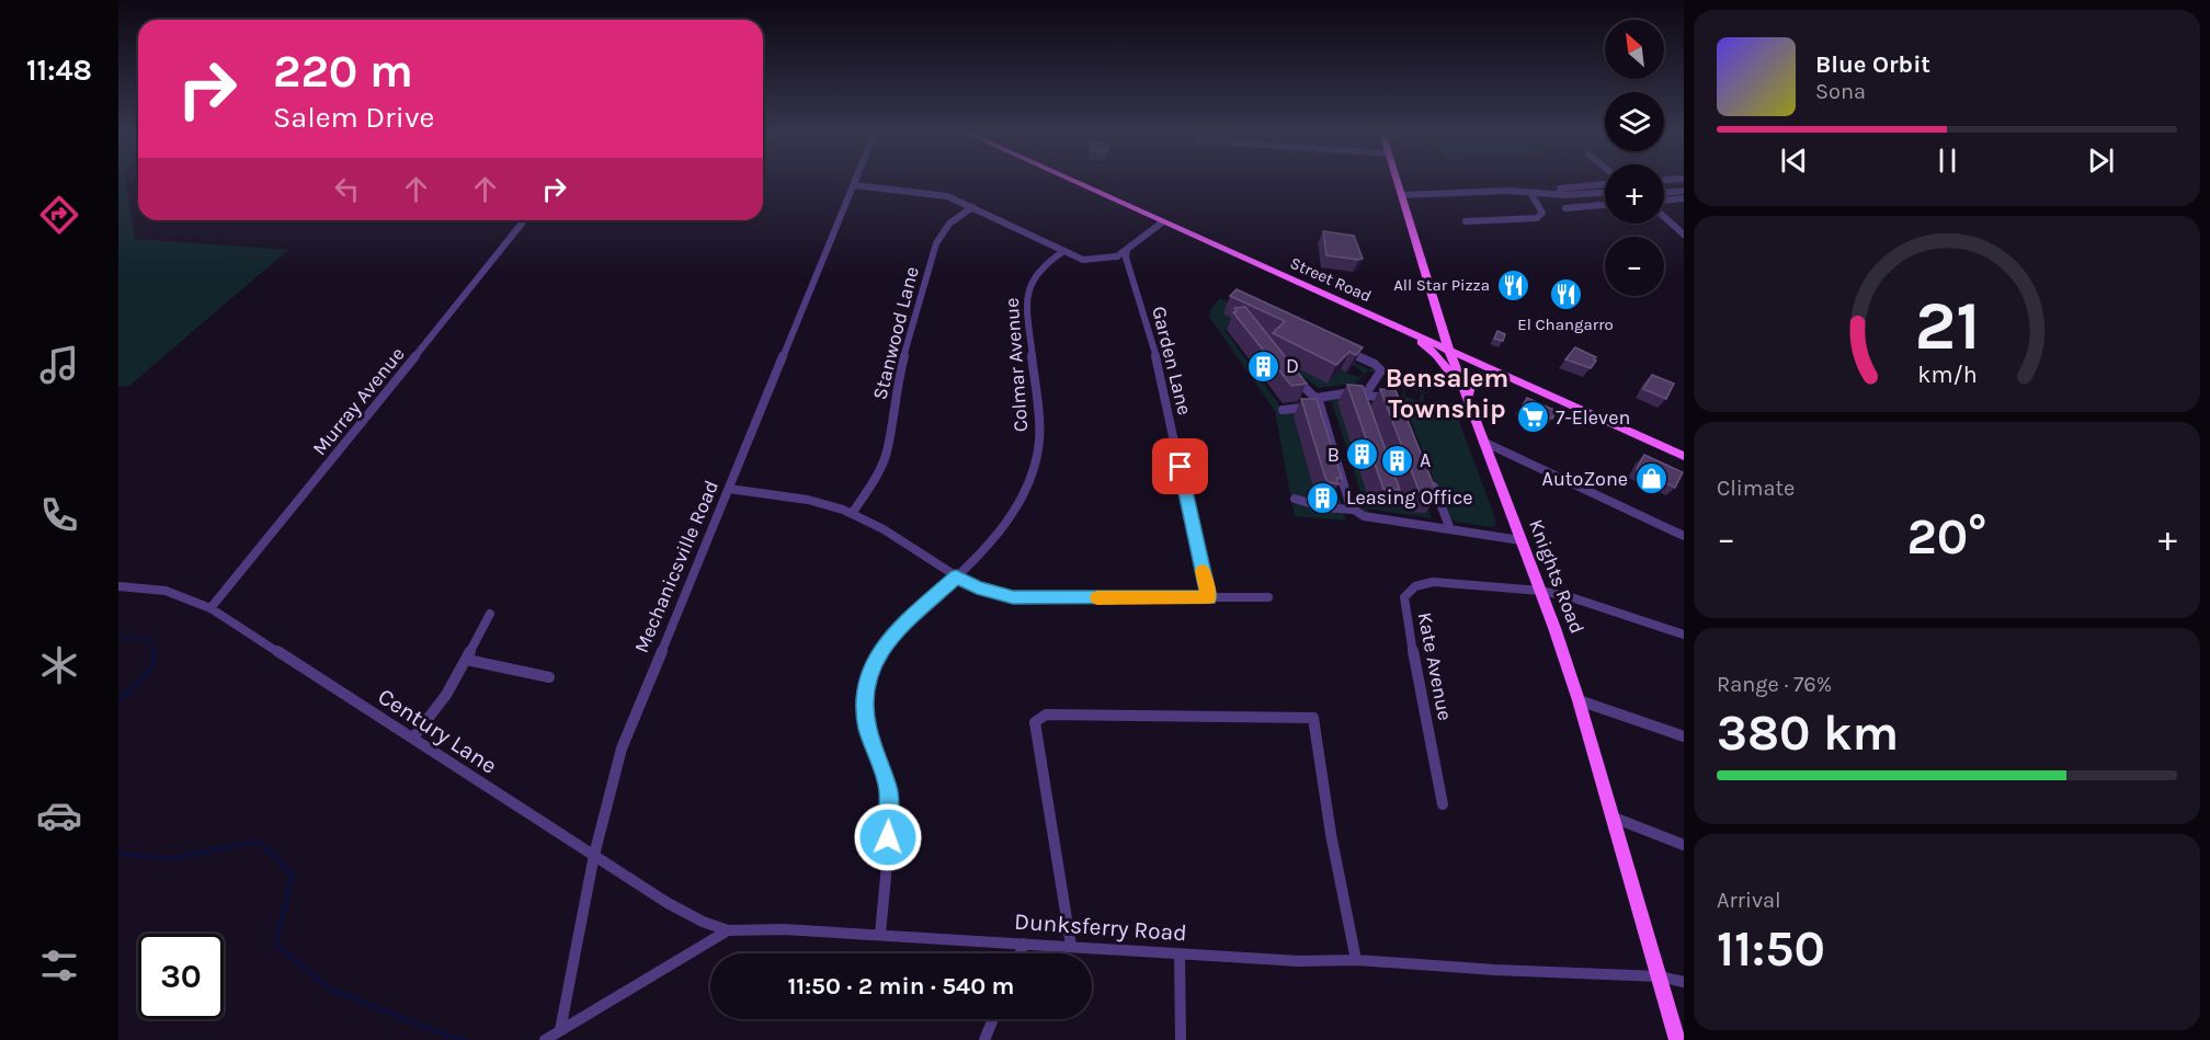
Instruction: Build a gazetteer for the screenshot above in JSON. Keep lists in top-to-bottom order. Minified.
{"streets":{"main road":["Street Road","Knights Road"],"street":["Stanwood Lane","Garden Lane","Colmar Avenue","Murray Avenue","Mechanicsville Road","Kate Avenue","Century Lane","Dunksferry Road"]},"crossings":[["Street Road","Knights Road"],["Colmar Avenue","Dunksferry Road"],["Murray Avenue","Century Lane"],["Mechanicsville Road","Century Lane"],["Mechanicsville Road","Dunksferry Road"],["Knights Road","Kate Avenue"],["Knights Road","Dunksferry Road"],["Century Lane","Dunksferry Road"]],"districts":["Bensalem Township"],"places":{"restaurant":["All Star Pizza","El Changarro"],"building":["D","B","A","Leasing Office"],"supermarket":["7-Eleven"],"shop":["AutoZone"]},"north":"top left","page":{"tabs":"11:48","map_buttons":["+","−"],"turn":["220 m","Salem Drive"],"song":["Blue Orbit","Sona"],"tile":["Climate",["Range · 76%","380 km"],["Arrival","11:50"]],"heat":["−","20°","+"],"limit":"30","trip":"11:50 · 2 min · 540 m","gauge":["21","km/h"]}}
